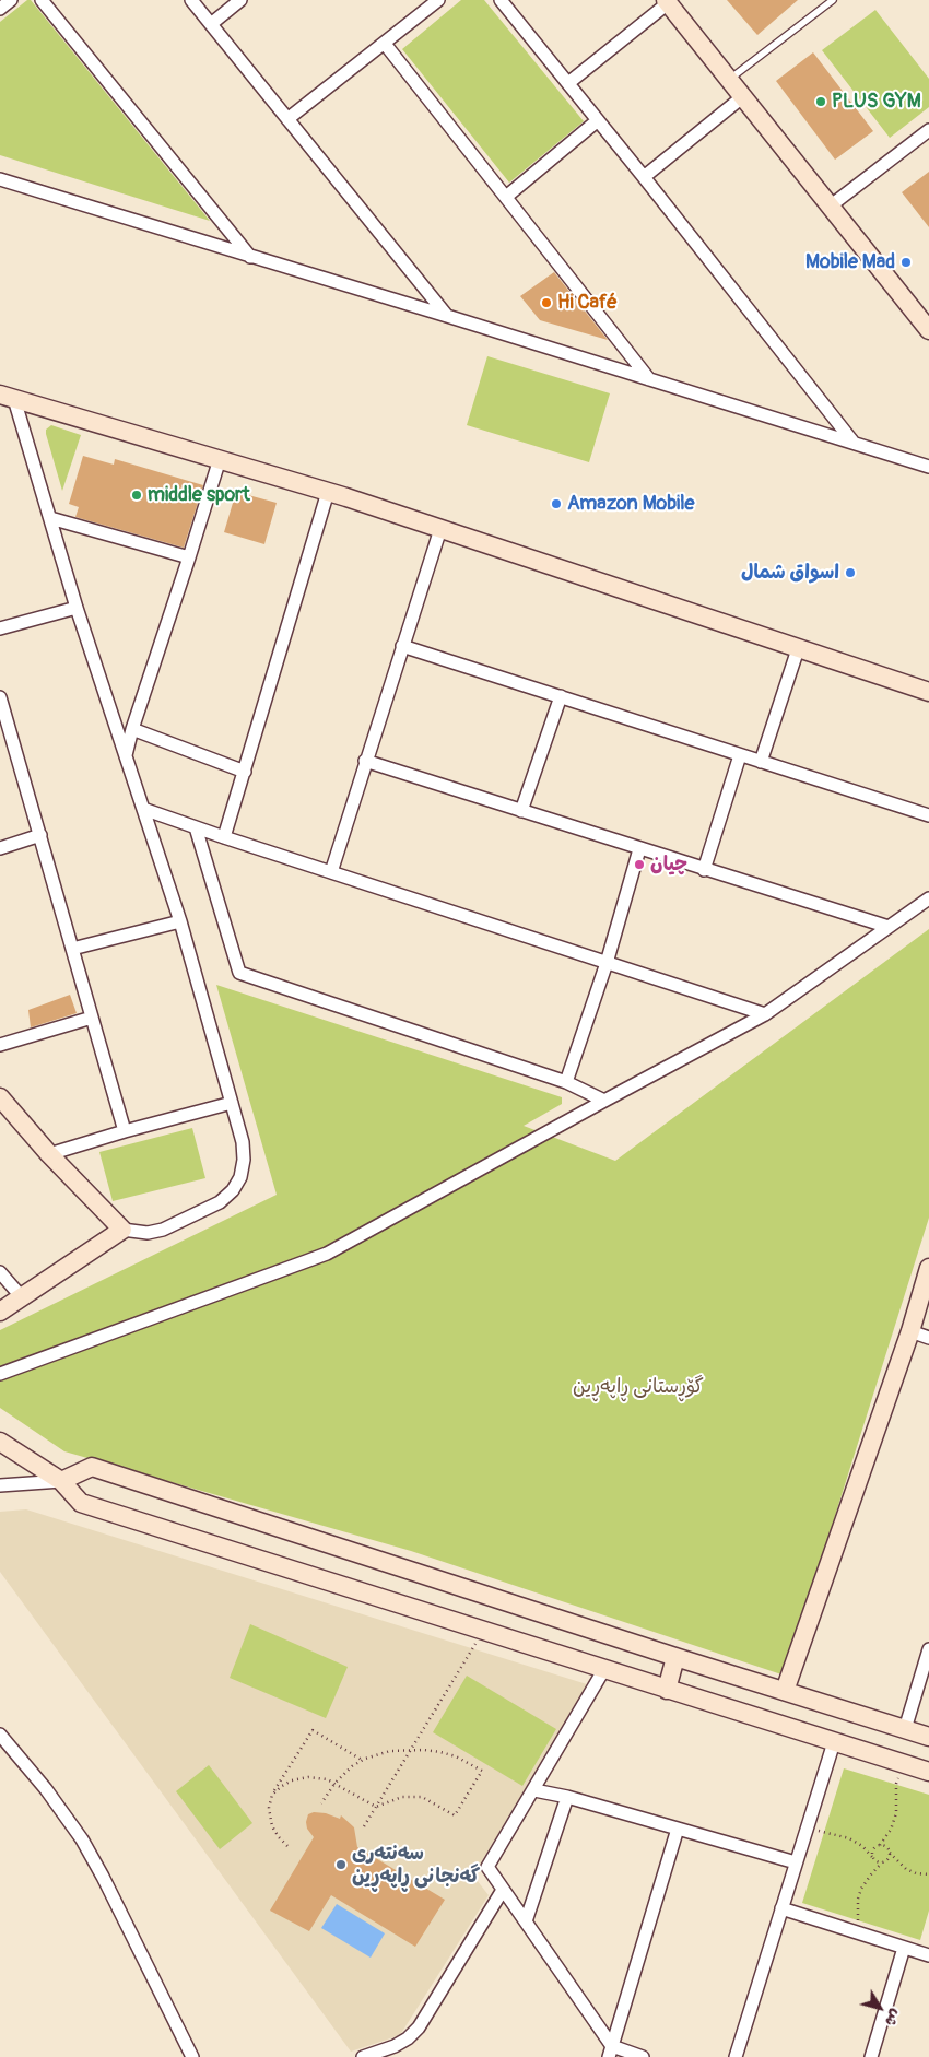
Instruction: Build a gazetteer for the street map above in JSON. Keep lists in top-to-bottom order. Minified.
{"parks":["گۆڕستانی ڕاپەڕین"],"places":["PLUS GYM","Mobile Mad","Hi Café","middle sport","Amazon Mobile","اسواق شمال","چيان","سەنتەری گەنجانی ڕاپەڕین"],"north":"bottom right"}
